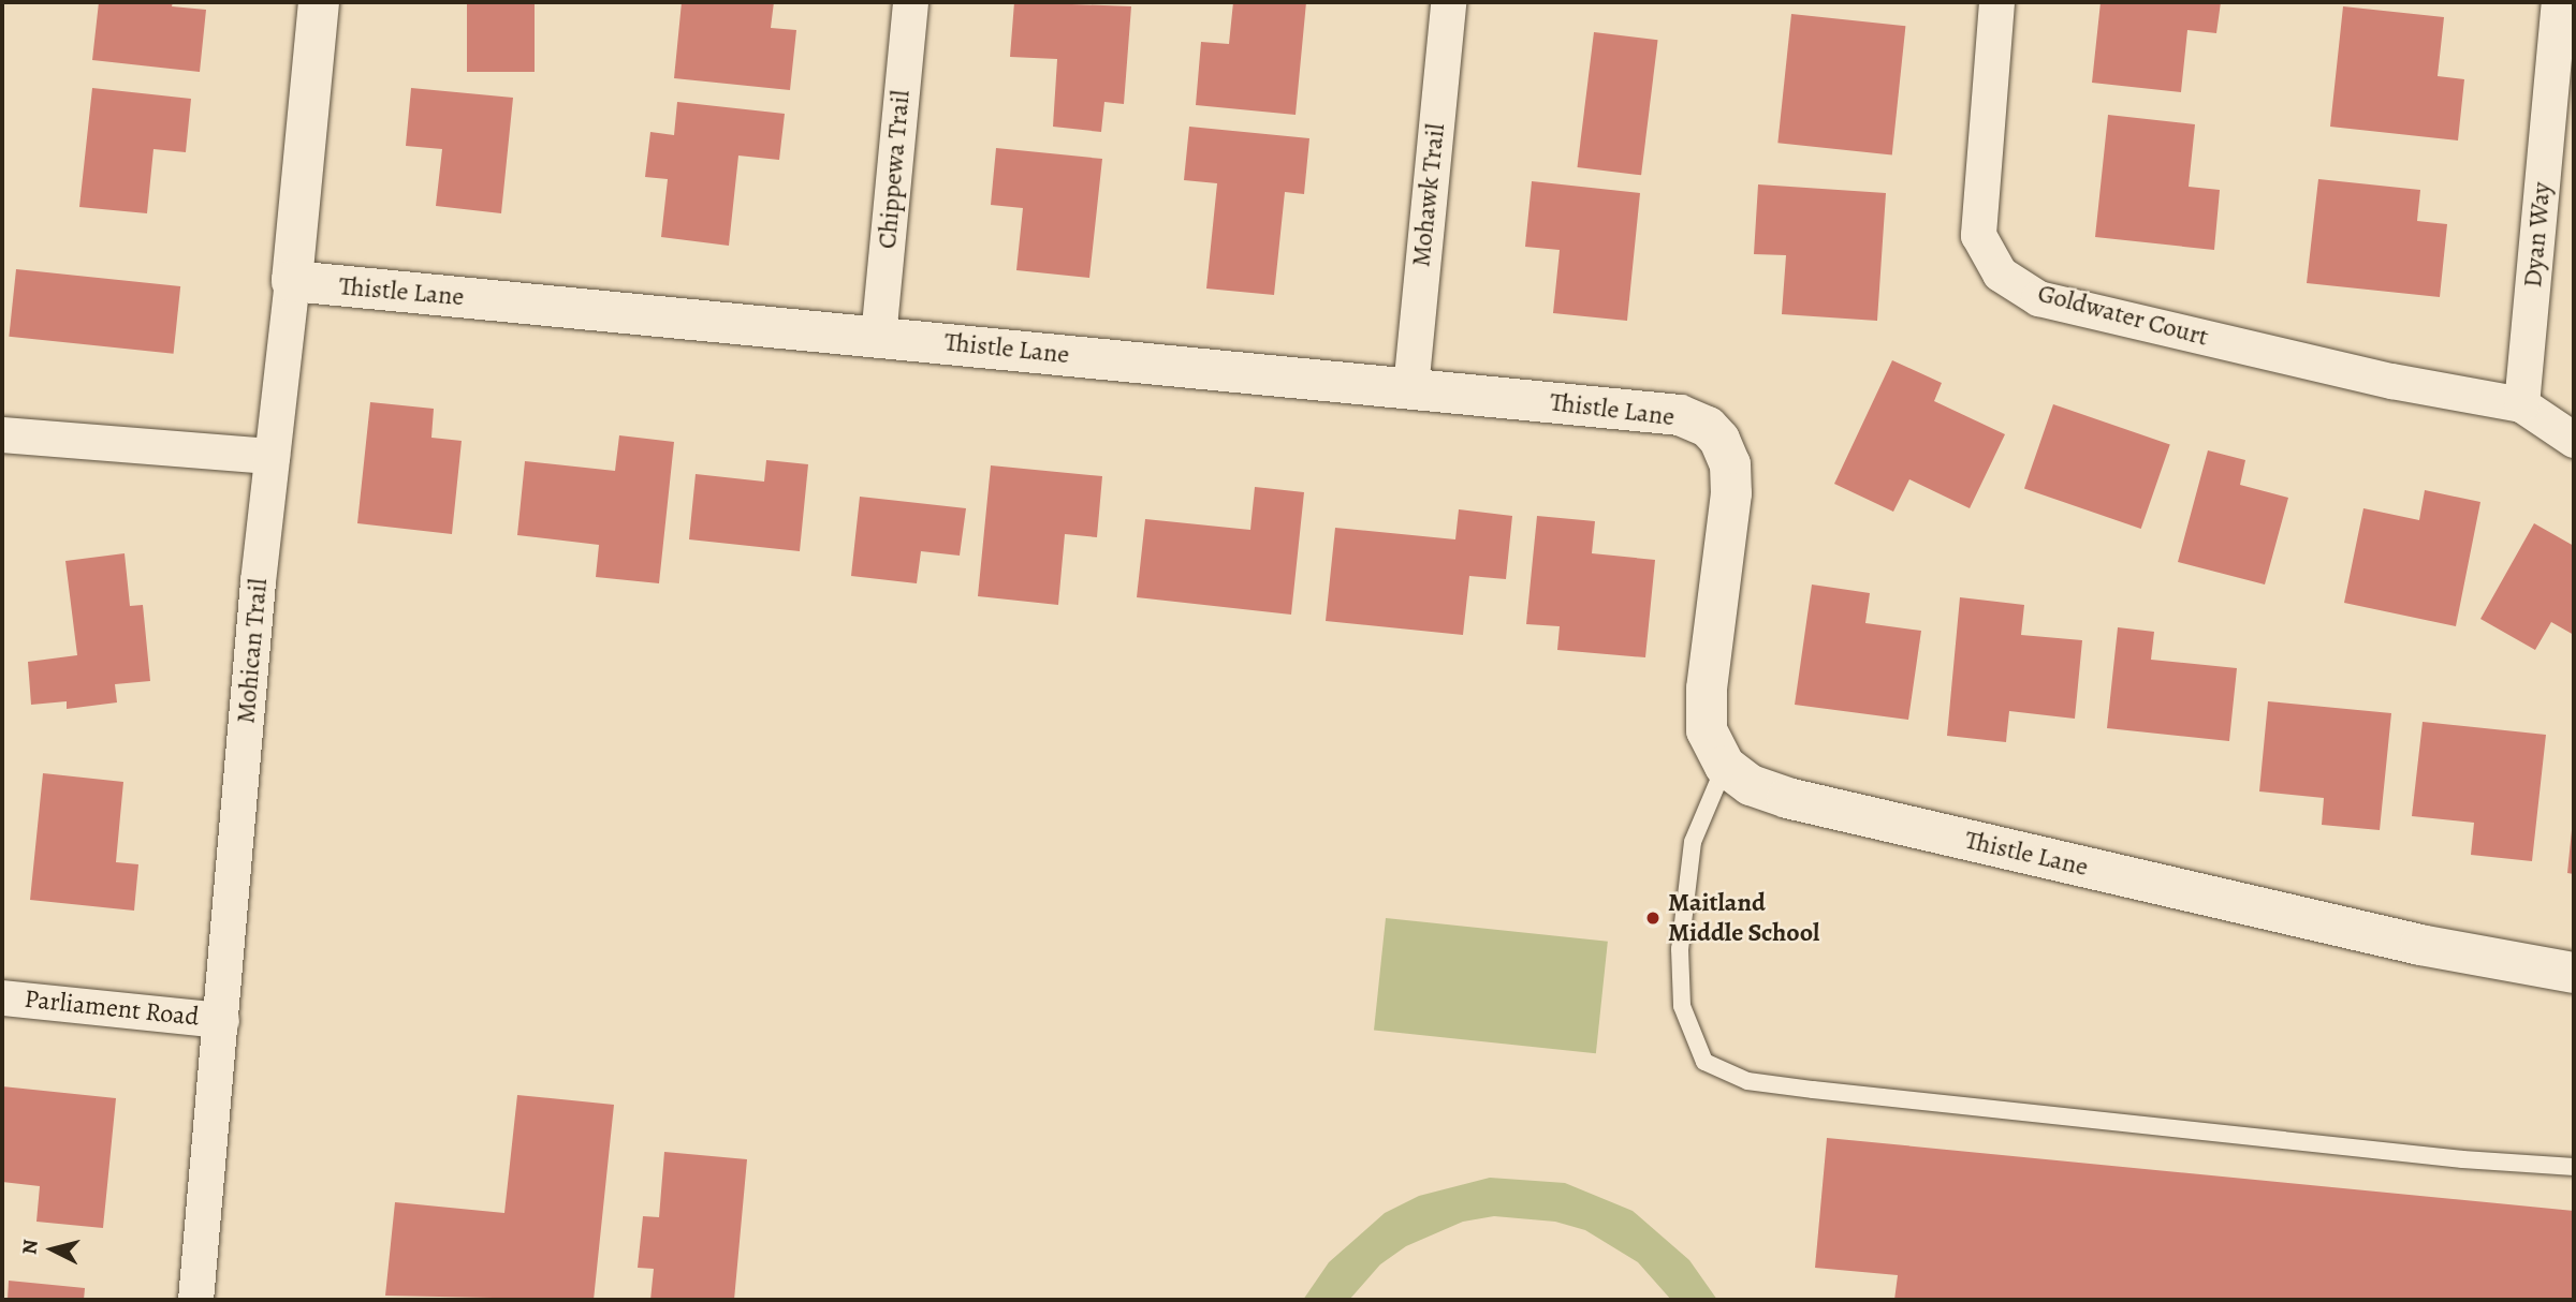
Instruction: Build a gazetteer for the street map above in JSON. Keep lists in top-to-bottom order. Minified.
{"streets":{"street":["Chippewa Trail","Mohawk Trail","Dyan Way","Thistle Lane","Goldwater Court","Mohican Trail","Parliament Road"]},"crossings":[["Chippewa Trail","Thistle Lane"],["Mohawk Trail","Thistle Lane"],["Dyan Way","Goldwater Court"],["Thistle Lane","Mohican Trail"],["Mohican Trail","Parliament Road"]],"places":["Maitland Middle School"],"north":"left"}
